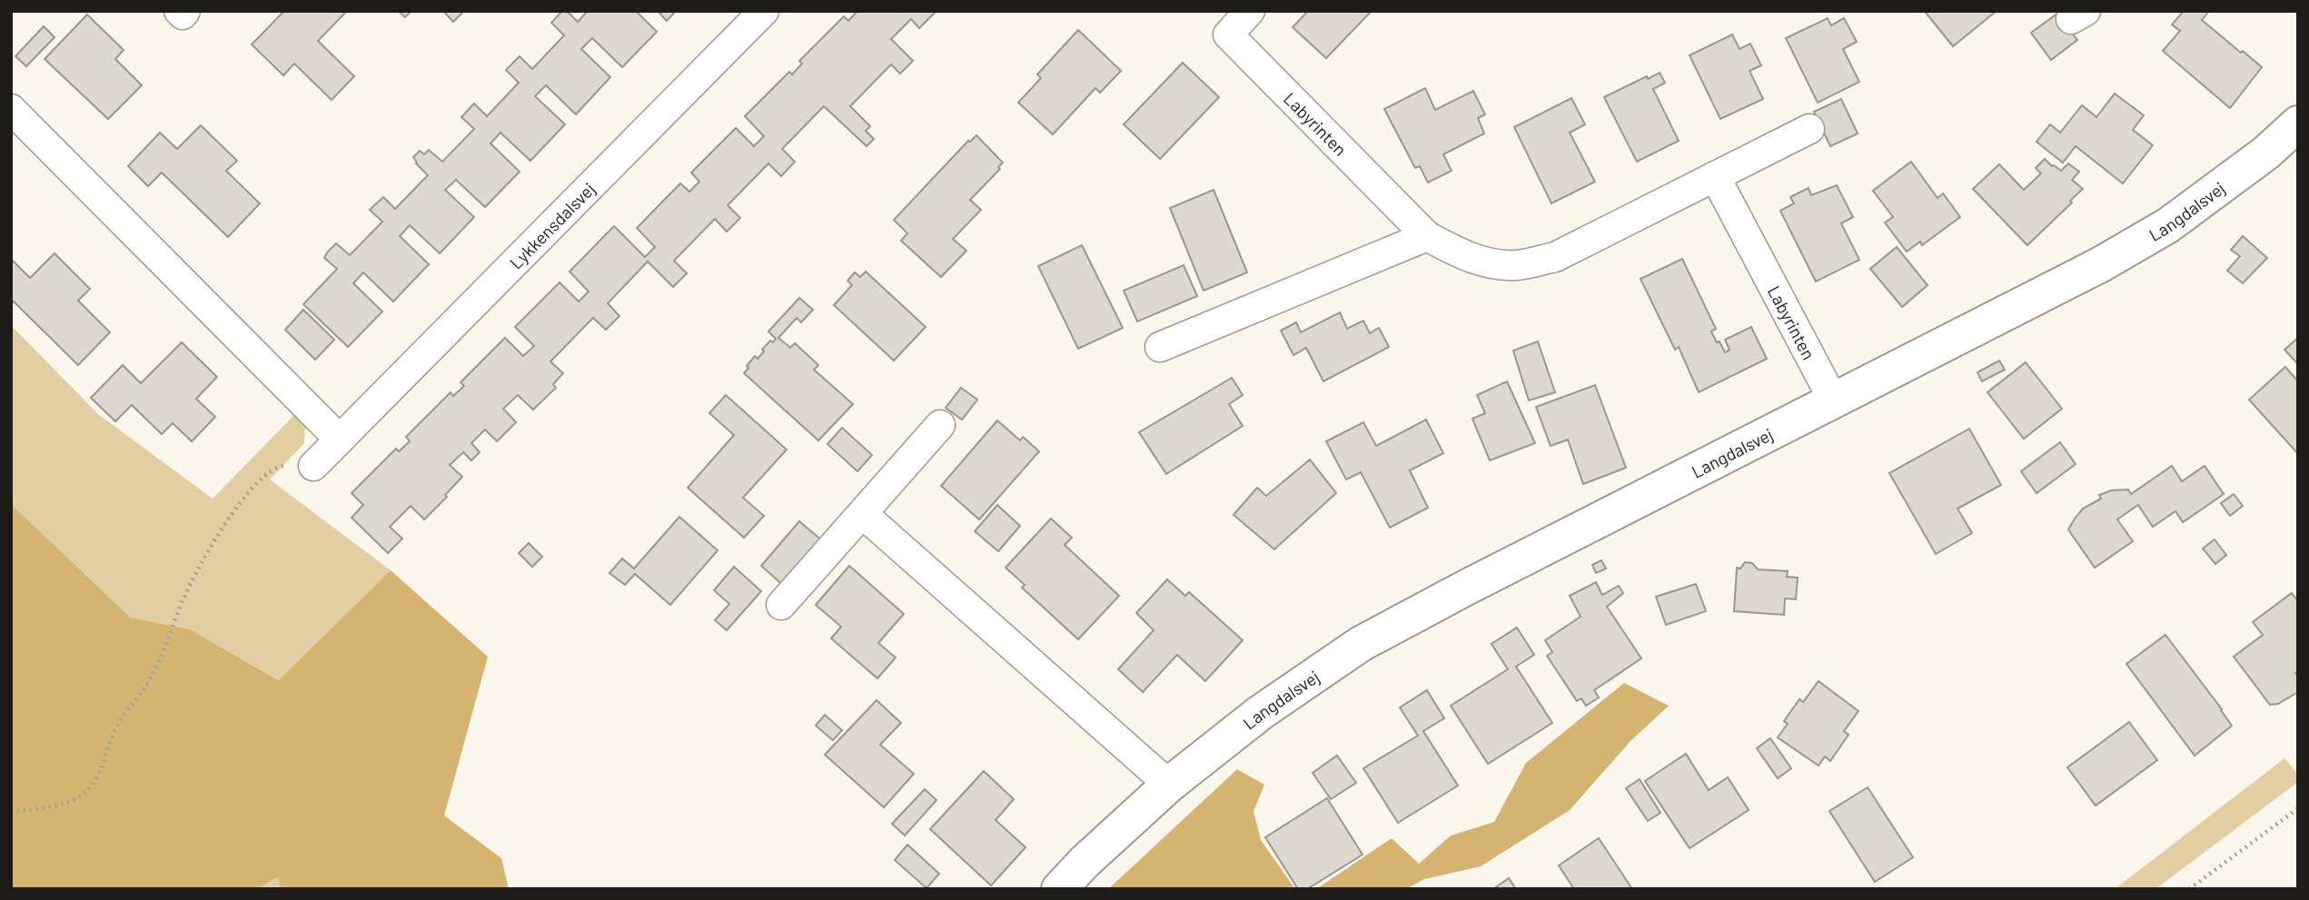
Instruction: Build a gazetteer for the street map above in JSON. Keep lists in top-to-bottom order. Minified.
{"streets":{"street":["Labyrinten","Langdalsvej","Lykkensdalsvej"]},"crossings":[["Labyrinten","Langdalsvej"]]}
